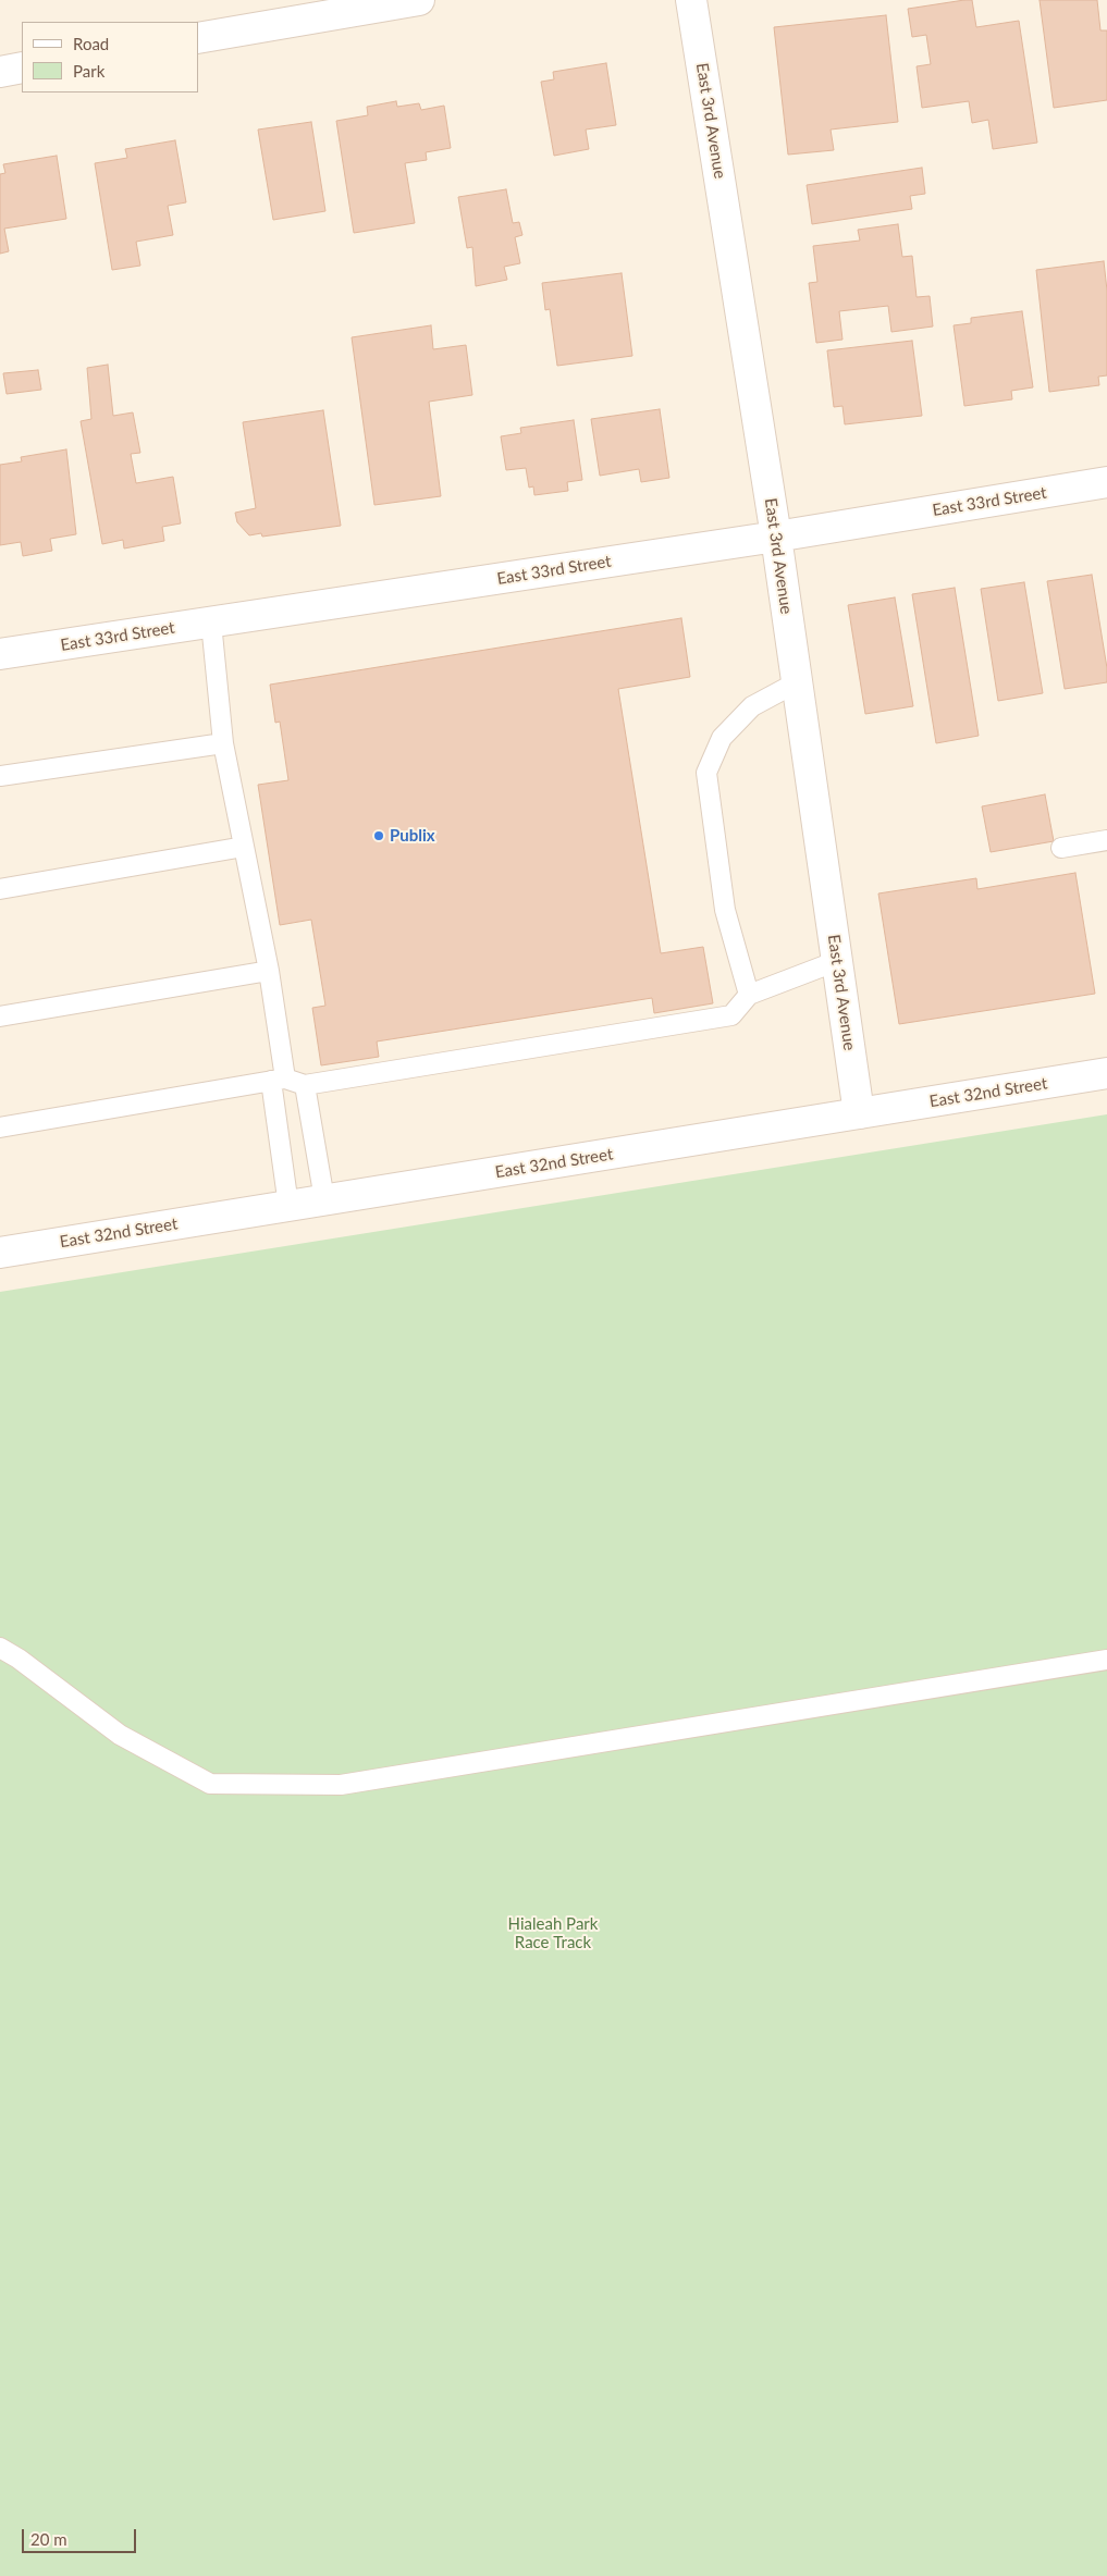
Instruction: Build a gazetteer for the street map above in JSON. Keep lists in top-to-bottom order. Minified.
{"streets":{"street":["East 3rd Avenue","East 33rd Street","East 32nd Street"]},"crossings":[["East 3rd Avenue","East 33rd Street"],["East 3rd Avenue","East 32nd Street"]],"parks":["Hialeah Park Race Track"],"places":["Publix"],"legend":["Road","Park"],"scale_bar":"20 m"}
